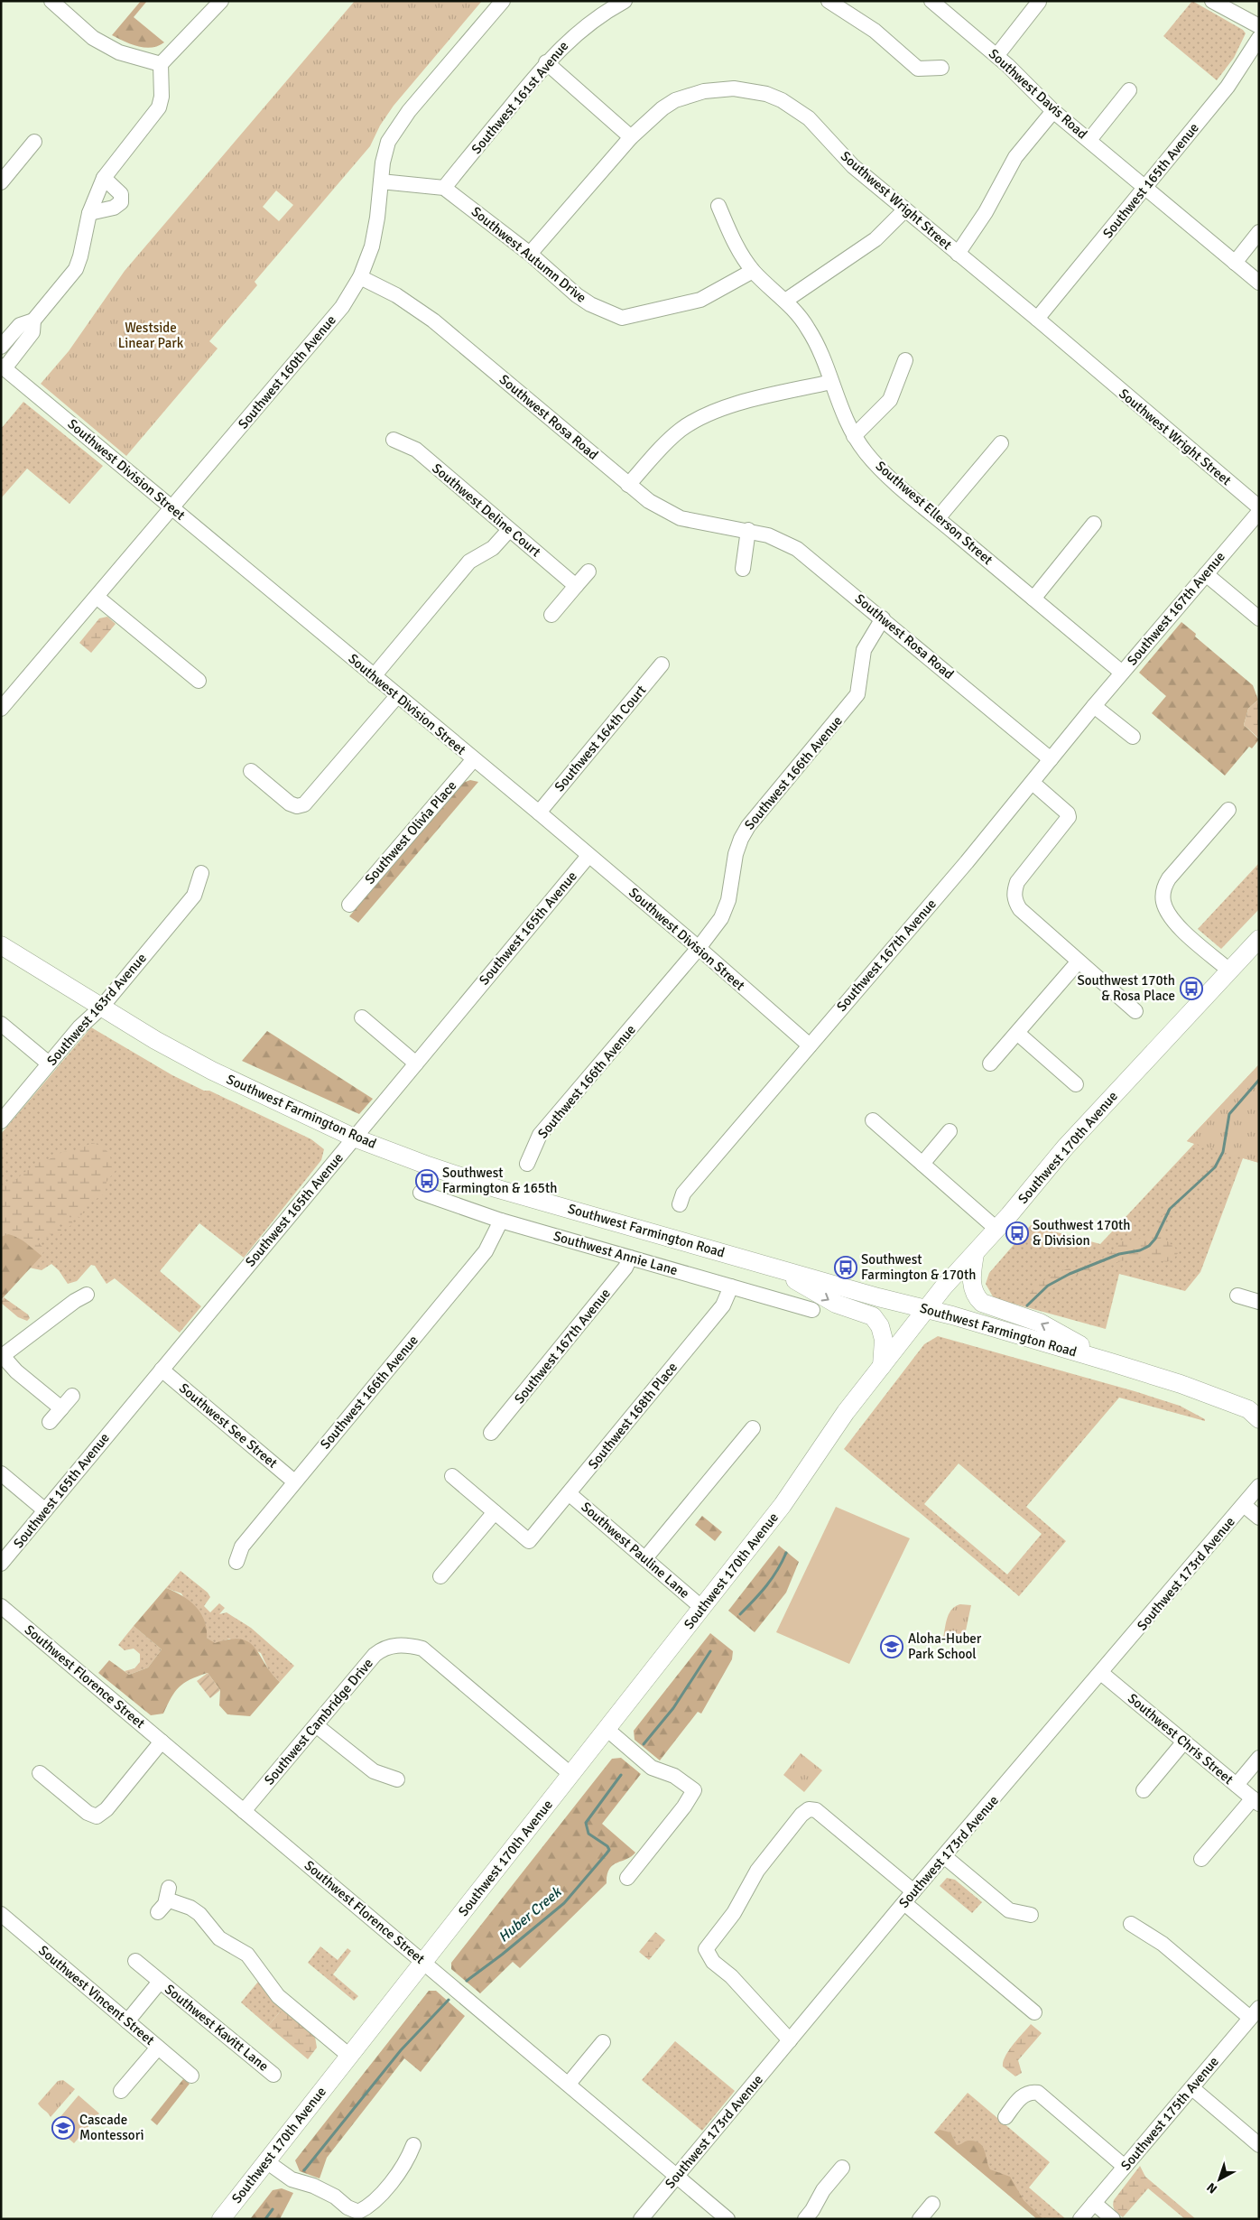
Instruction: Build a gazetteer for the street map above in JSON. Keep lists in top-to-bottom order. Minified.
{"streets":{"main road":["Southwest Farmington Road","Southwest 170th Avenue"],"street":["Southwest Davis Road","Southwest 161st Avenue","Southwest 165th Avenue","Southwest Wright Street","Southwest Autumn Drive","Southwest 160th Avenue","Southwest Rosa Road","Southwest Division Street","Southwest Deline Court","Southwest Ellerson Street","Southwest 167th Avenue","Southwest 164th Court","Southwest 166th Avenue","Southwest Olivia Place","Southwest 163rd Avenue","Southwest Annie Lane","Southwest 168th Place","Southwest See Street","Southwest Pauline Lane","Southwest 173rd Avenue","Southwest Florence Street","Southwest Cambridge Drive","Southwest Chris Street","Southwest Vincent Street","Southwest Kavitt Lane","Southwest 175th Avenue"]},"crossings":[["Southwest Davis Road","Southwest 165th Avenue"],["Southwest 161st Avenue","Southwest Autumn Drive"],["Southwest 165th Avenue","Southwest Wright Street"],["Southwest 165th Avenue","Southwest Division Street"],["Southwest 165th Avenue","Southwest Farmington Road"],["Southwest 165th Avenue","Southwest See Street"],["Southwest Wright Street","Southwest Autumn Drive"],["Southwest Autumn Drive","Southwest Ellerson Street"],["Southwest 160th Avenue","Southwest Rosa Road"],["Southwest 160th Avenue","Southwest Division Street"],["Southwest Rosa Road","Southwest 167th Avenue"],["Southwest Rosa Road","Southwest 166th Avenue"],["Southwest Division Street","Southwest 167th Avenue"],["Southwest Division Street","Southwest 164th Court"],["Southwest Division Street","Southwest 166th Avenue"],["Southwest Division Street","Southwest Olivia Place"],["Southwest Ellerson Street","Southwest 167th Avenue"],["Southwest 167th Avenue","Southwest Annie Lane"],["Southwest 166th Avenue","Southwest Annie Lane"],["Southwest 166th Avenue","Southwest See Street"],["Southwest 163rd Avenue","Southwest Farmington Road"],["Southwest Farmington Road","Southwest 170th Avenue"],["Southwest 170th Avenue","Southwest Pauline Lane"],["Southwest 170th Avenue","Southwest Florence Street"],["Southwest 170th Avenue","Southwest Cambridge Drive"],["Southwest Annie Lane","Southwest 168th Place"],["Southwest 168th Place","Southwest Pauline Lane"],["Southwest 173rd Avenue","Southwest Florence Street"],["Southwest 173rd Avenue","Southwest Chris Street"],["Southwest Florence Street","Southwest Cambridge Drive"],["Southwest Vincent Street","Southwest Kavitt Lane"]],"water":["Huber Creek"],"parks":["Westside Linear Park"],"places":{"bus stop":["Southwest 170th & Rosa Place","Southwest Farmington & 165th","Southwest 170th & Division","Southwest Farmington & 170th"],"school or university":["Aloha-Huber Park School","Cascade Montessori"]},"north":"bottom left"}
